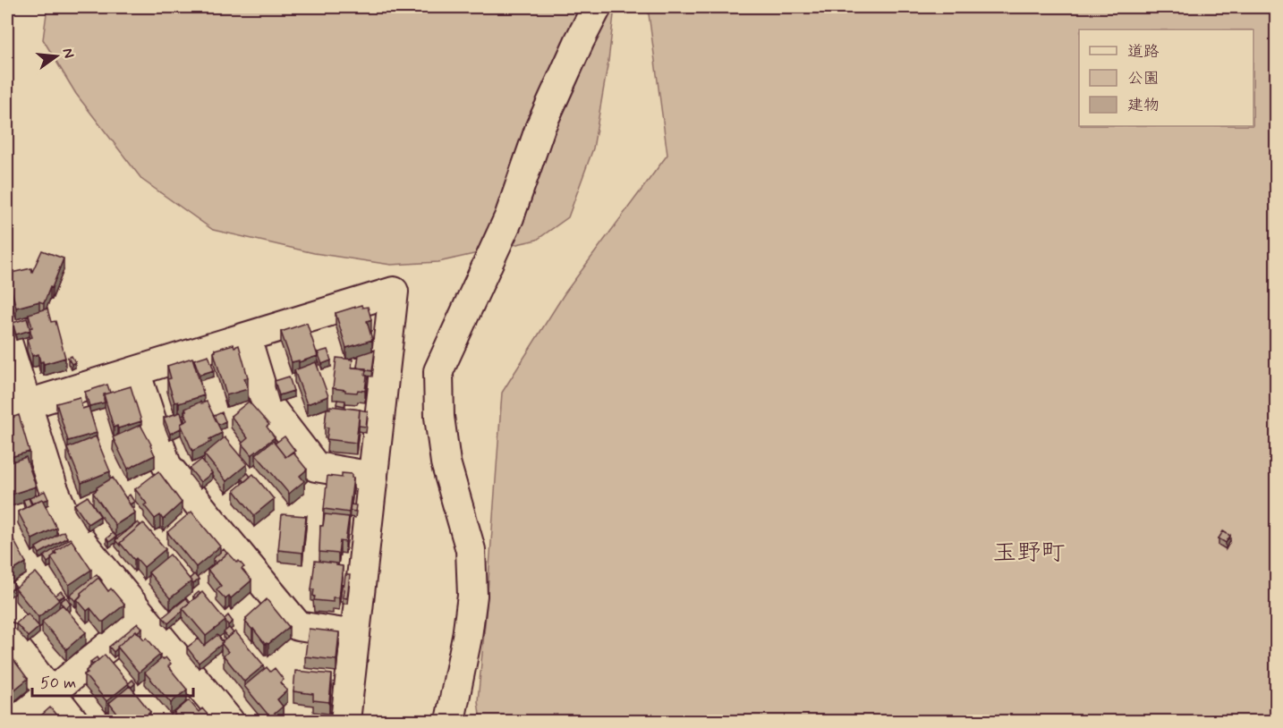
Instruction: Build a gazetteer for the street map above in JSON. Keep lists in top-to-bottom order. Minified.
{"districts":["玉野町"],"legend":["道路","公園","建物"],"scale_bar":"50 m","north":"right"}
